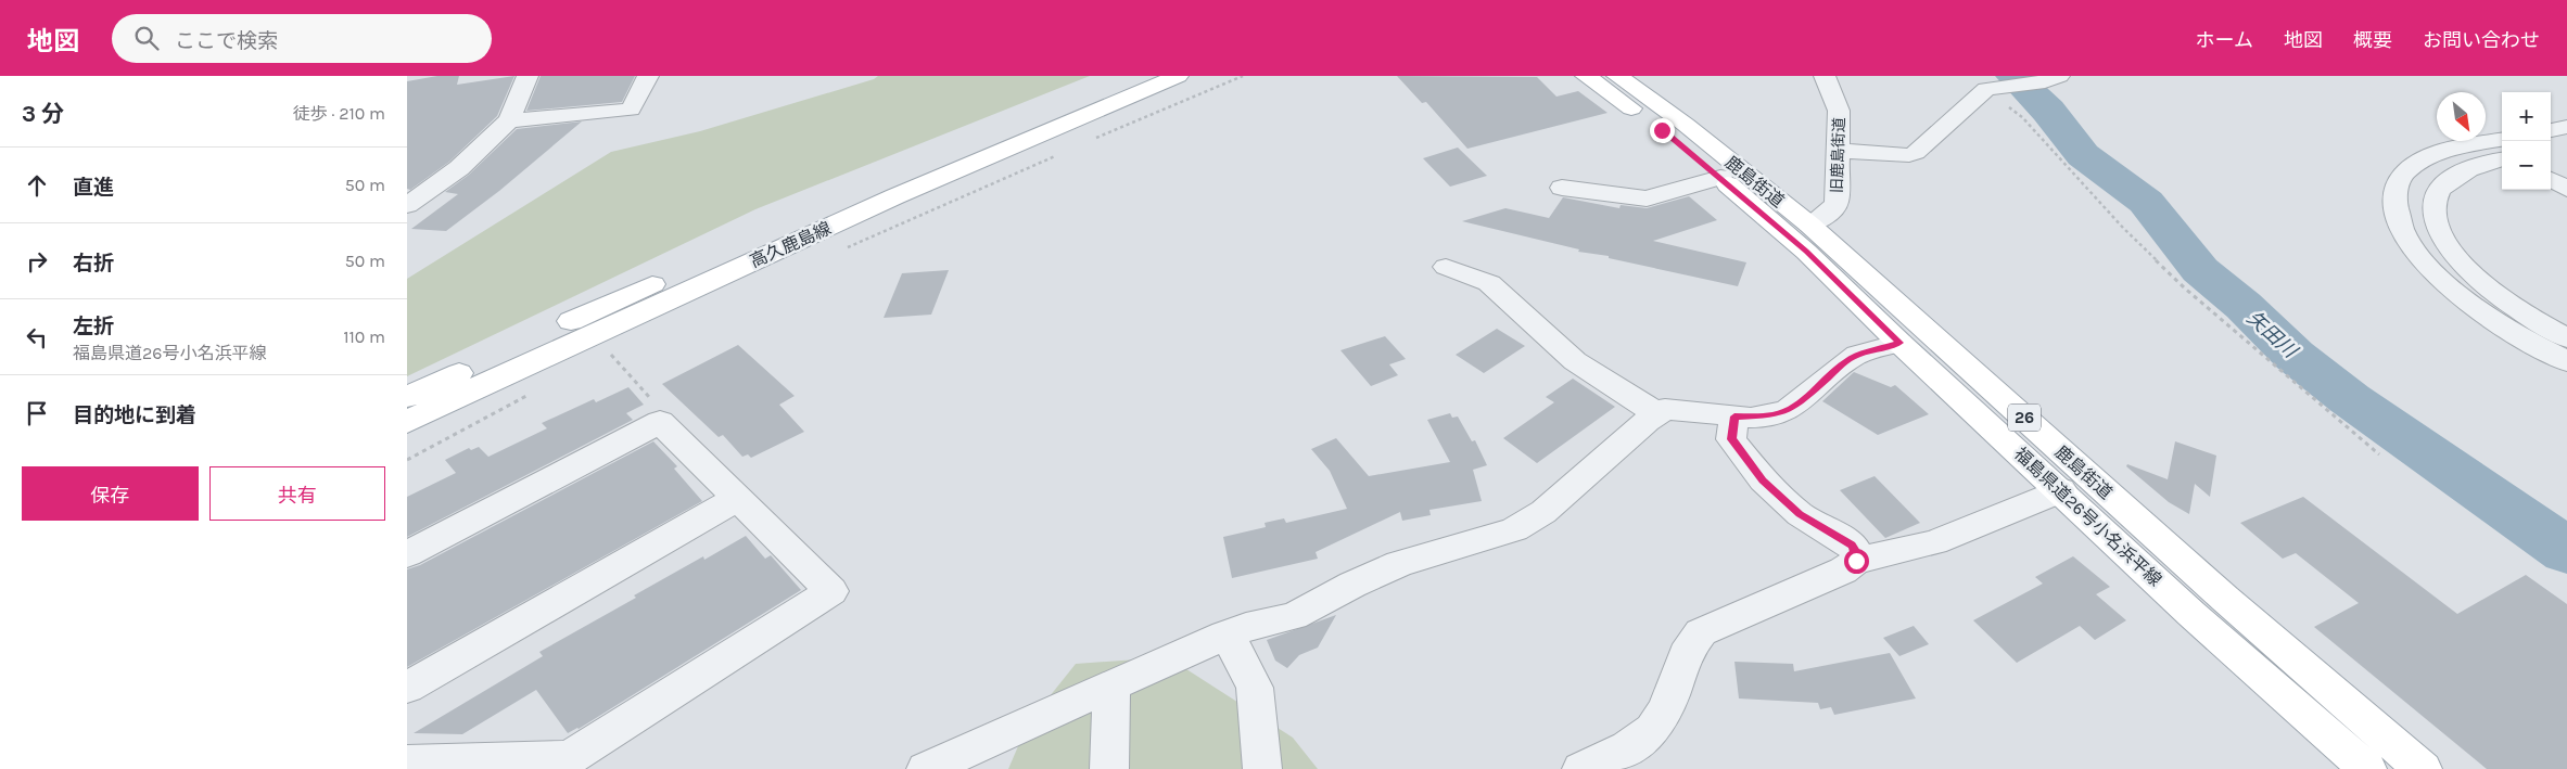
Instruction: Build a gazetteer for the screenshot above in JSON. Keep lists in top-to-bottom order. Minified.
{"streets":{"main road":["鹿島街道","高久鹿島線","26","福島県道26号小名浜平線"],"street":["旧鹿島街道"]},"crossings":[["旧鹿島街道","鹿島街道"]],"water":["矢田川"],"north":"bottom right","page":{"header":"地図","search":"ここで検索","nav":["ホーム","地図","概要","お問い合わせ"],"heading":["3 分","徒歩 · 210 m"],"map_buttons":["+","−"],"list":[["直進","50 m"],["右折","50 m"],["左折","福島県道26号小名浜平線","110 m"],"目的地に到着"],"buttons":["保存","共有"]}}
